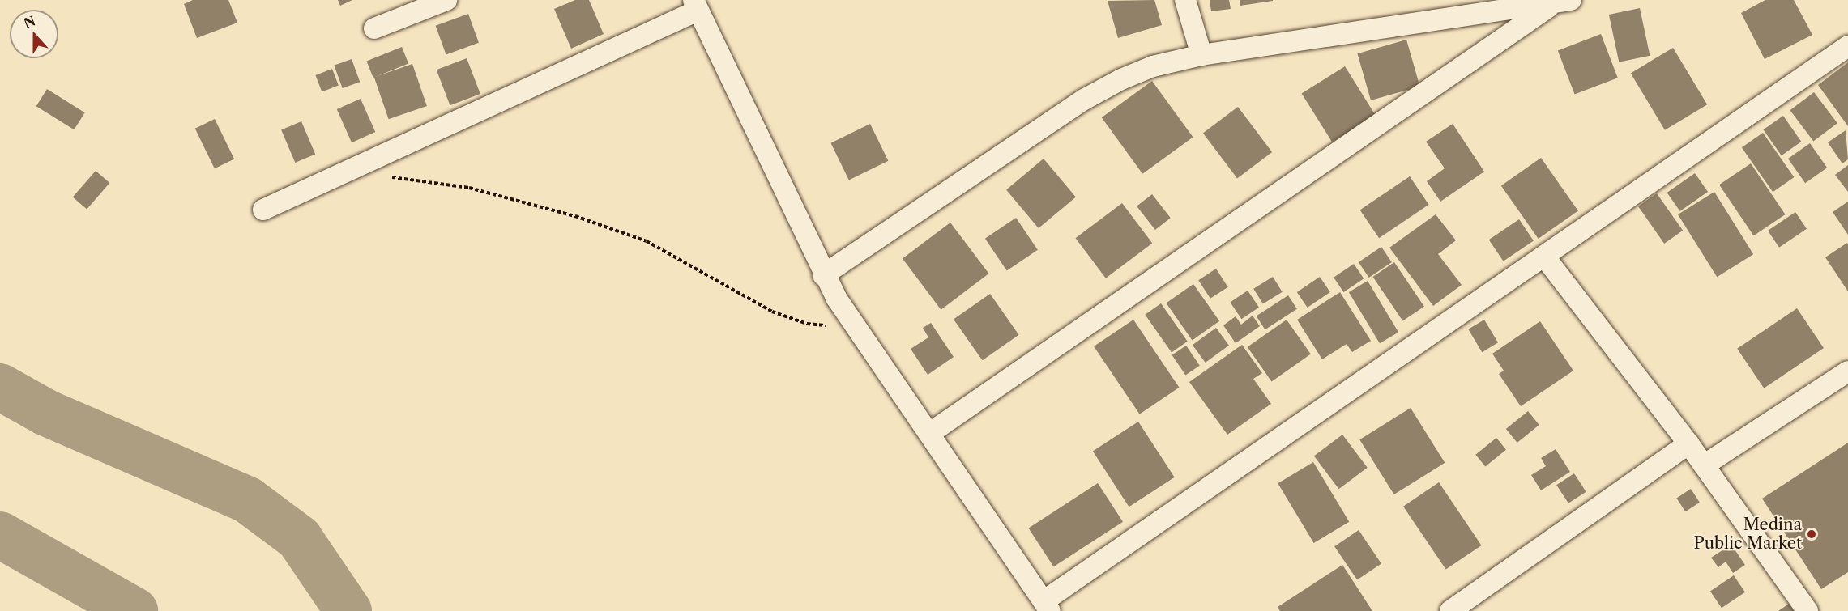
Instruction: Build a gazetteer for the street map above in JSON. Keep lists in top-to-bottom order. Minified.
{"places":["Medina Public Market"],"north":"top"}
